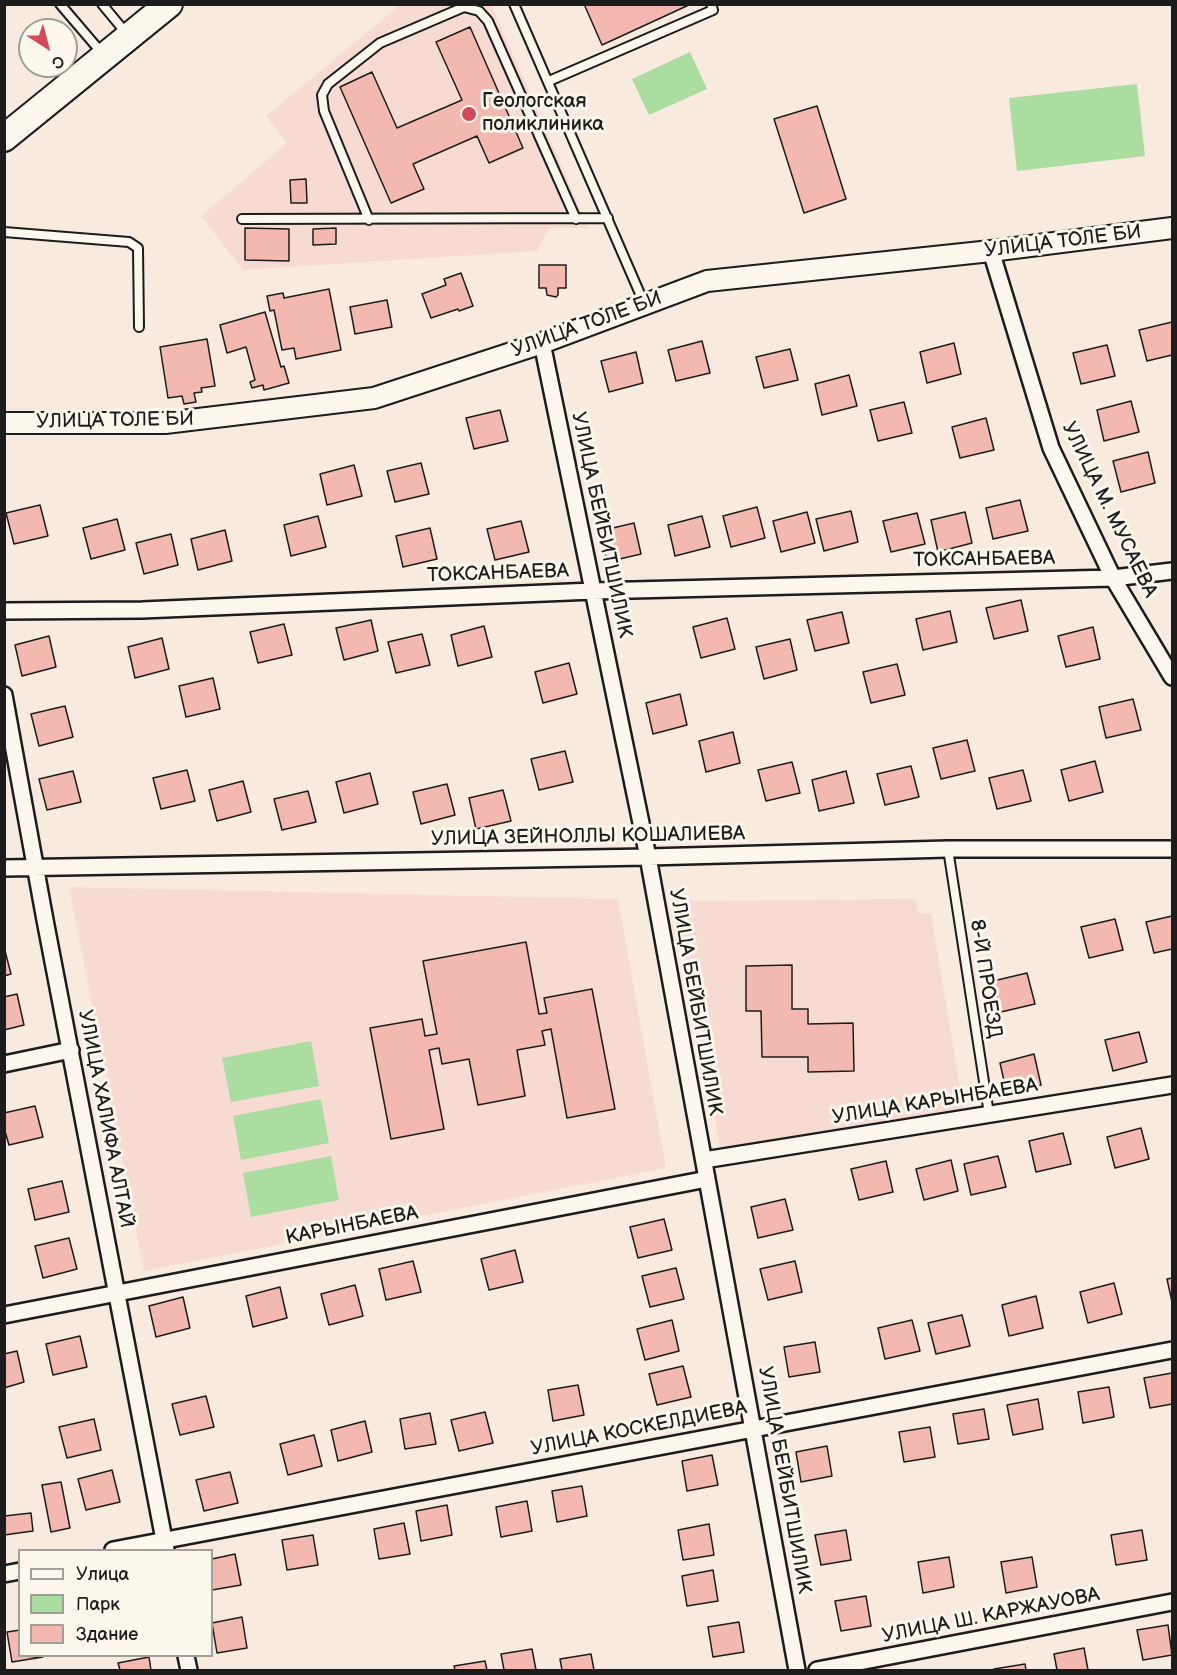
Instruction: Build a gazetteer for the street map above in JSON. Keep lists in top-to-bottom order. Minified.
{"streets":{"street":["УЛИЦА ТОЛЕ БИ","УЛИЦА М. МУСАЕВА","УЛИЦА БЕЙБИТШИЛИК","ТОКСАНБАЕВА","УЛИЦА ЗЕЙНОЛЛЫ КОШАЛИЕВА","УЛИЦА КАРЫНБАЕВА","УЛИЦА ХАЛИФА АЛТАЙ","КАРЫНБАЕВА","УЛИЦА КОСКЕЛДИЕВА","УЛИЦА Ш. КАРЖАУОВА"],"lane":["8-Й ПРОЕЗД"]},"crossings":[["УЛИЦА ТОЛЕ БИ","УЛИЦА М. МУСАЕВА"],["УЛИЦА ТОЛЕ БИ","УЛИЦА БЕЙБИТШИЛИК"],["УЛИЦА М. МУСАЕВА","ТОКСАНБАЕВА"],["УЛИЦА БЕЙБИТШИЛИК","ТОКСАНБАЕВА"],["УЛИЦА БЕЙБИТШИЛИК","УЛИЦА ЗЕЙНОЛЛЫ КОШАЛИЕВА"],["УЛИЦА БЕЙБИТШИЛИК","УЛИЦА КАРЫНБАЕВА"],["УЛИЦА БЕЙБИТШИЛИК","КАРЫНБАЕВА"],["УЛИЦА БЕЙБИТШИЛИК","УЛИЦА КОСКЕЛДИЕВА"],["УЛИЦА ЗЕЙНОЛЛЫ КОШАЛИЕВА","8-Й ПРОЕЗД"],["УЛИЦА ЗЕЙНОЛЛЫ КОШАЛИЕВА","УЛИЦА ХАЛИФА АЛТАЙ"],["8-Й ПРОЕЗД","УЛИЦА КАРЫНБАЕВА"],["УЛИЦА ХАЛИФА АЛТАЙ","КАРЫНБАЕВА"],["УЛИЦА ХАЛИФА АЛТАЙ","УЛИЦА КОСКЕЛДИЕВА"]],"places":["Геологская поликлиника"],"legend":["Улица","Парк","Здание"],"north":"bottom right"}
